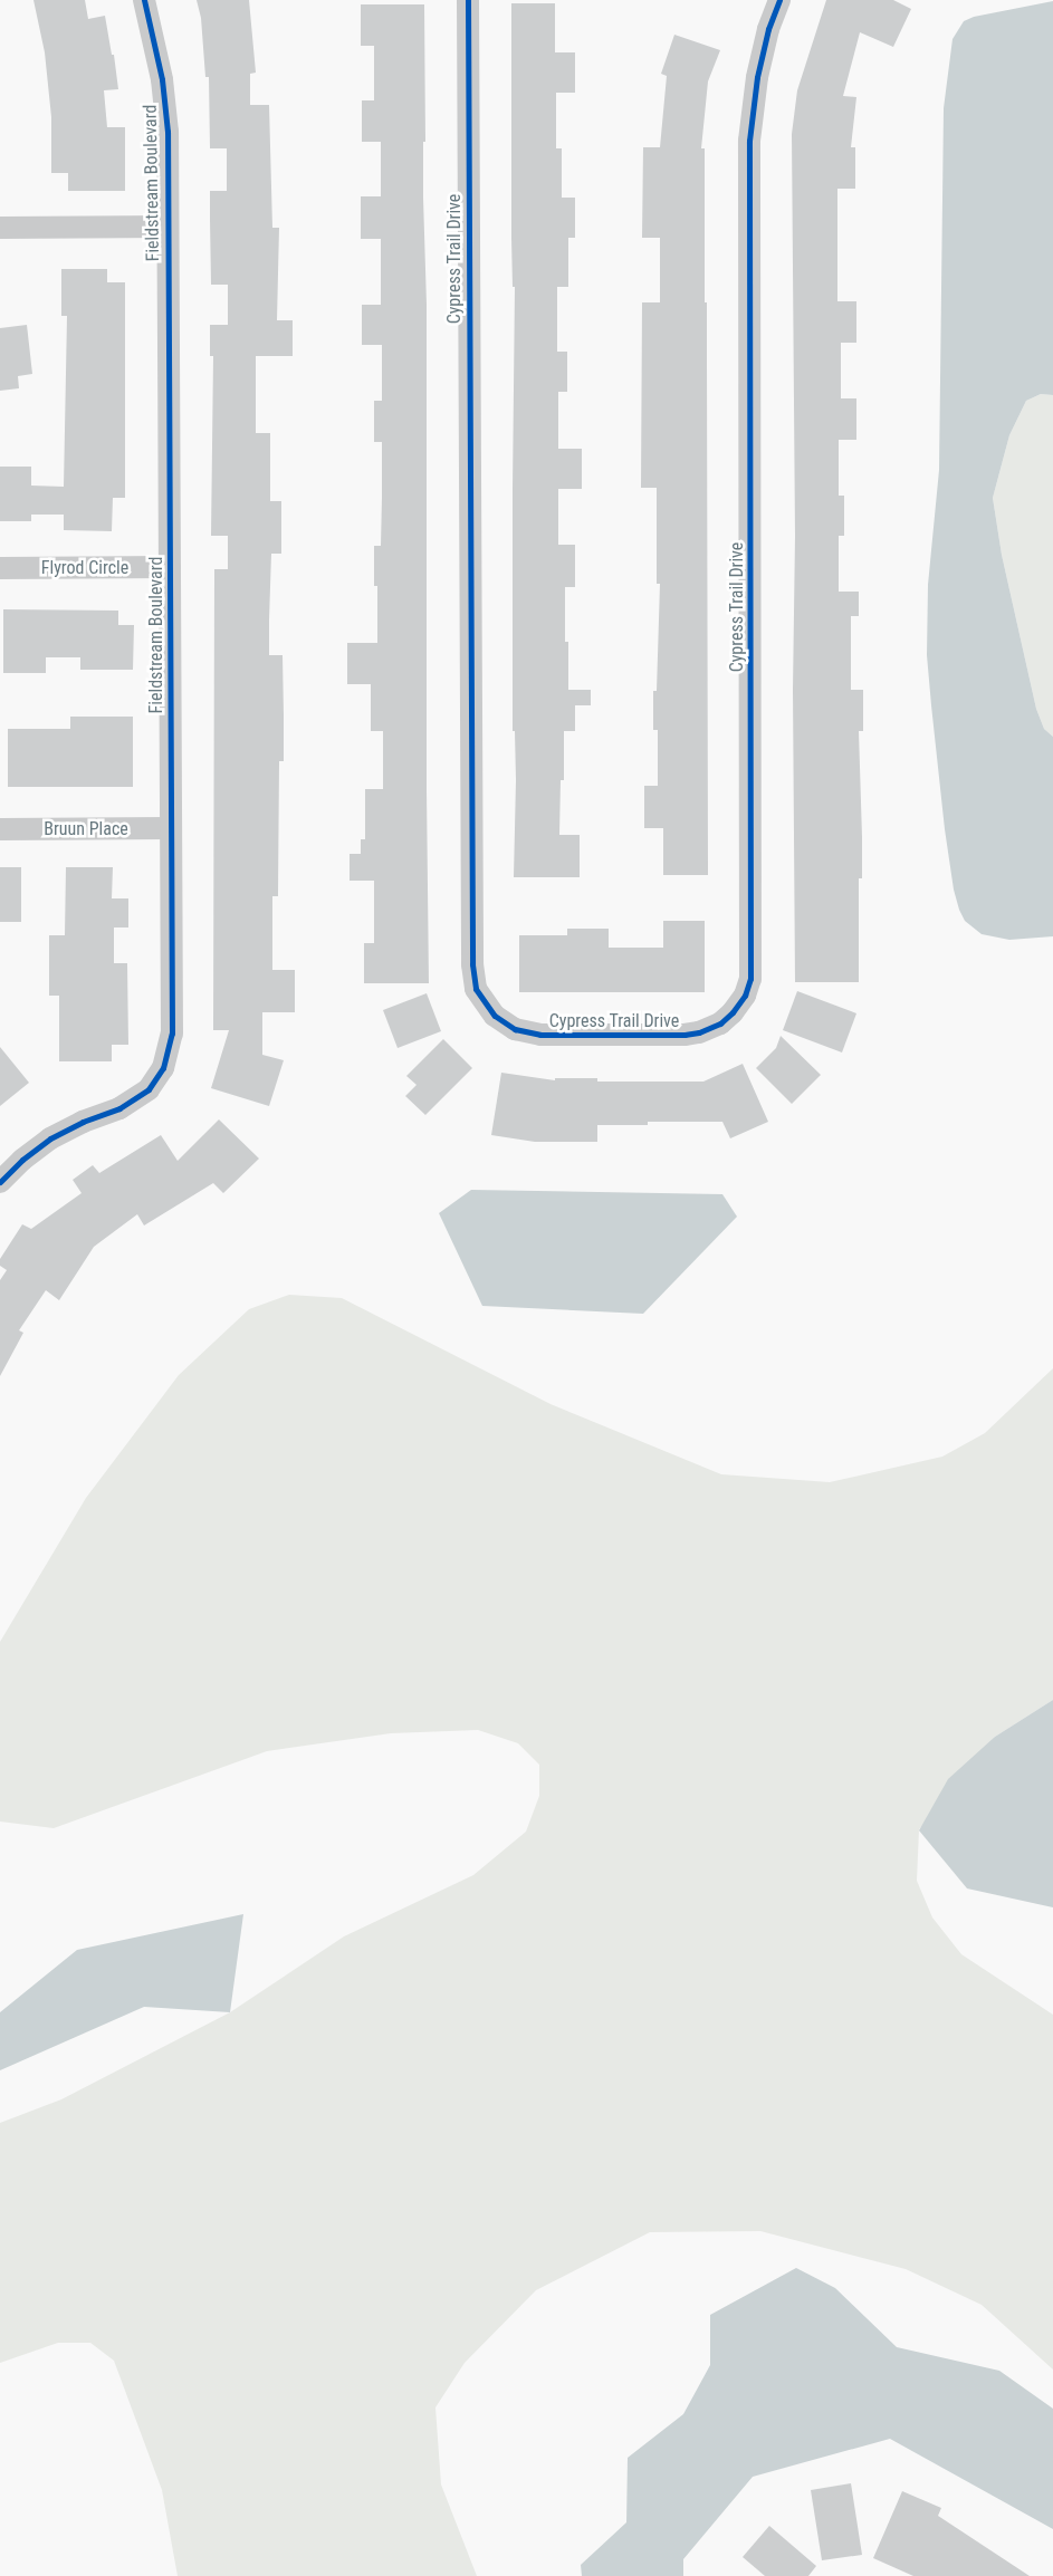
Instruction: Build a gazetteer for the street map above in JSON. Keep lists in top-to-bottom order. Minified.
{"streets":{"street":["Fieldstream Boulevard","Cypress Trail Drive","Flyrod Circle","Bruun Place"]},"crossings":[["Fieldstream Boulevard","Flyrod Circle"],["Fieldstream Boulevard","Bruun Place"]]}
